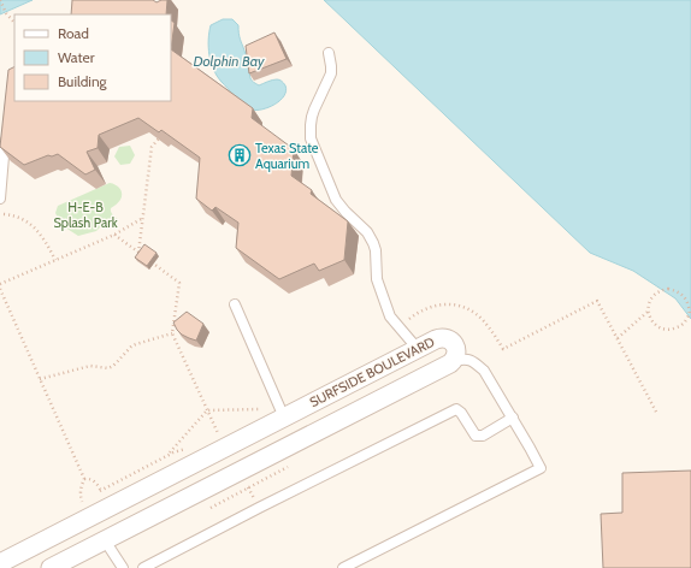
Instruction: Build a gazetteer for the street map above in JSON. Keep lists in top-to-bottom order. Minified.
{"streets":{"street":["SURFSIDE BOULEVARD"]},"water":["Dolphin Bay"],"parks":["H-E-B Splash Park"],"places":{"building":["Texas State Aquarium"]},"legend":["Road","Water","Building"]}
